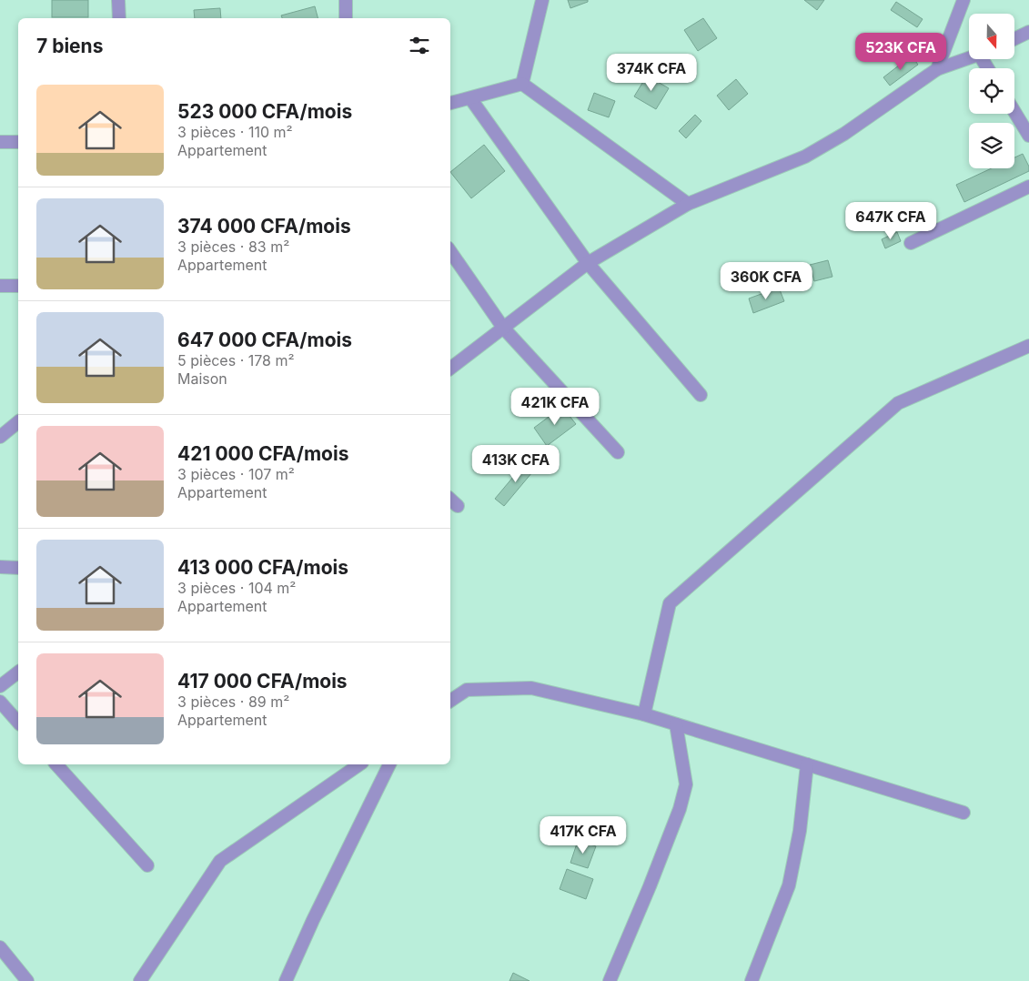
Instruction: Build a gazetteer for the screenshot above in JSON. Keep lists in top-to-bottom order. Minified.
{"north":"bottom","page":{"heading":"7 biens","price":["523K CFA","374K CFA","647K CFA","360K CFA","421K CFA","413K CFA","417K CFA"],"list":[{"name":"523 000 CFA/mois","note":"3 pièces · 110 m² · Appartement"},{"name":"374 000 CFA/mois","note":"3 pièces · 83 m² · Appartement"},{"name":"647 000 CFA/mois","note":"5 pièces · 178 m² · Maison"},{"name":"421 000 CFA/mois","note":"3 pièces · 107 m² · Appartement"},{"name":"413 000 CFA/mois","note":"3 pièces · 104 m² · Appartement"},{"name":"417 000 CFA/mois","note":"3 pièces · 89 m² · Appartement"}]}}
